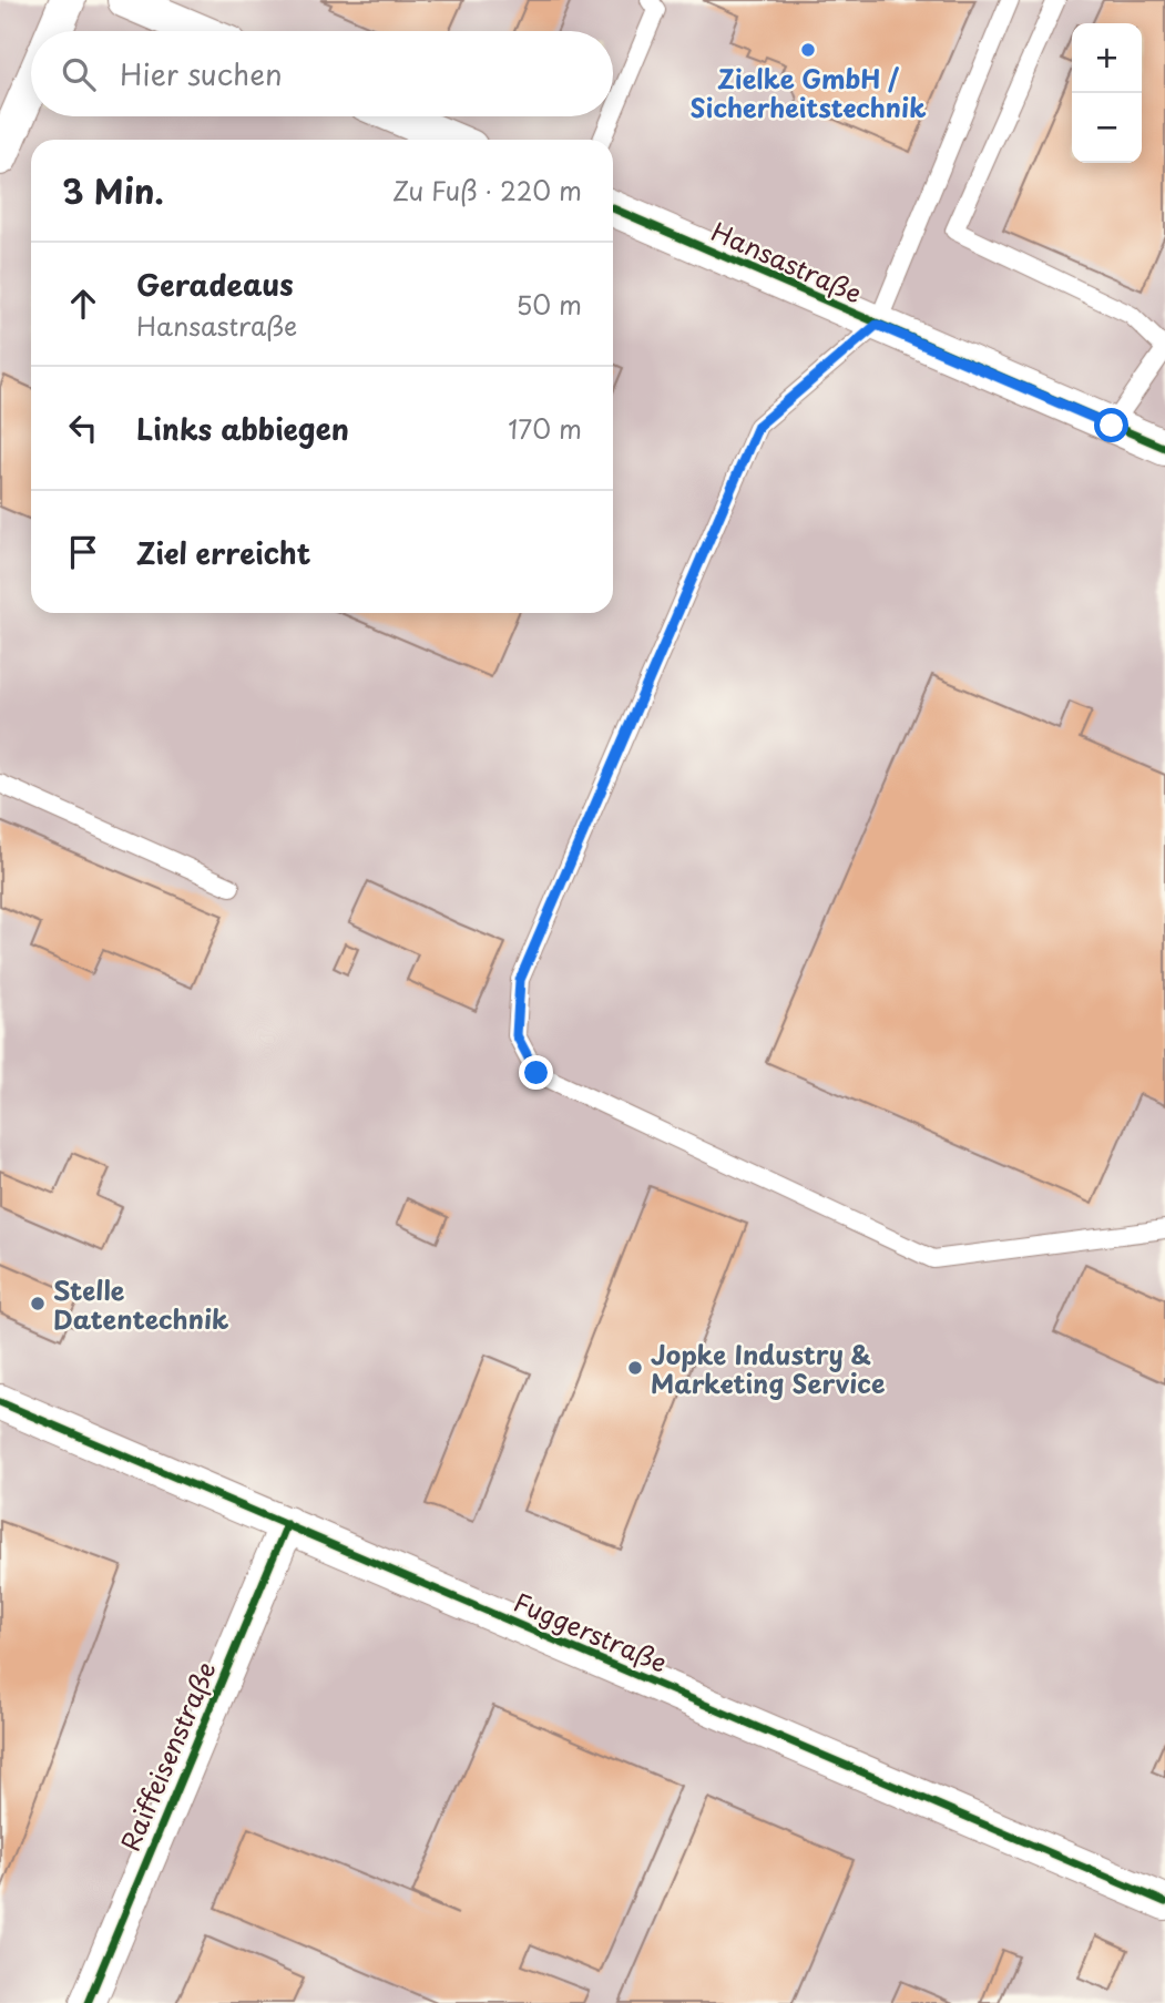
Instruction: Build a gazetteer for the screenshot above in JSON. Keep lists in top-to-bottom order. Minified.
{"streets":{"street":["Hansastraße","Fuggerstraße","Raiffeisenstraße"]},"crossings":[["Fuggerstraße","Raiffeisenstraße"]],"places":["Zielke GmbH / Sicherheitstechnik","Stelle Datentechnik","Jopke Industry & Marketing Service"],"page":{"map_buttons":["+","−"],"search":"Hier suchen","heading":["3 Min.","Zu Fuß · 220 m"],"list":[["Geradeaus","Hansastraße","50 m"],["Links abbiegen","170 m"],"Ziel erreicht"]}}
